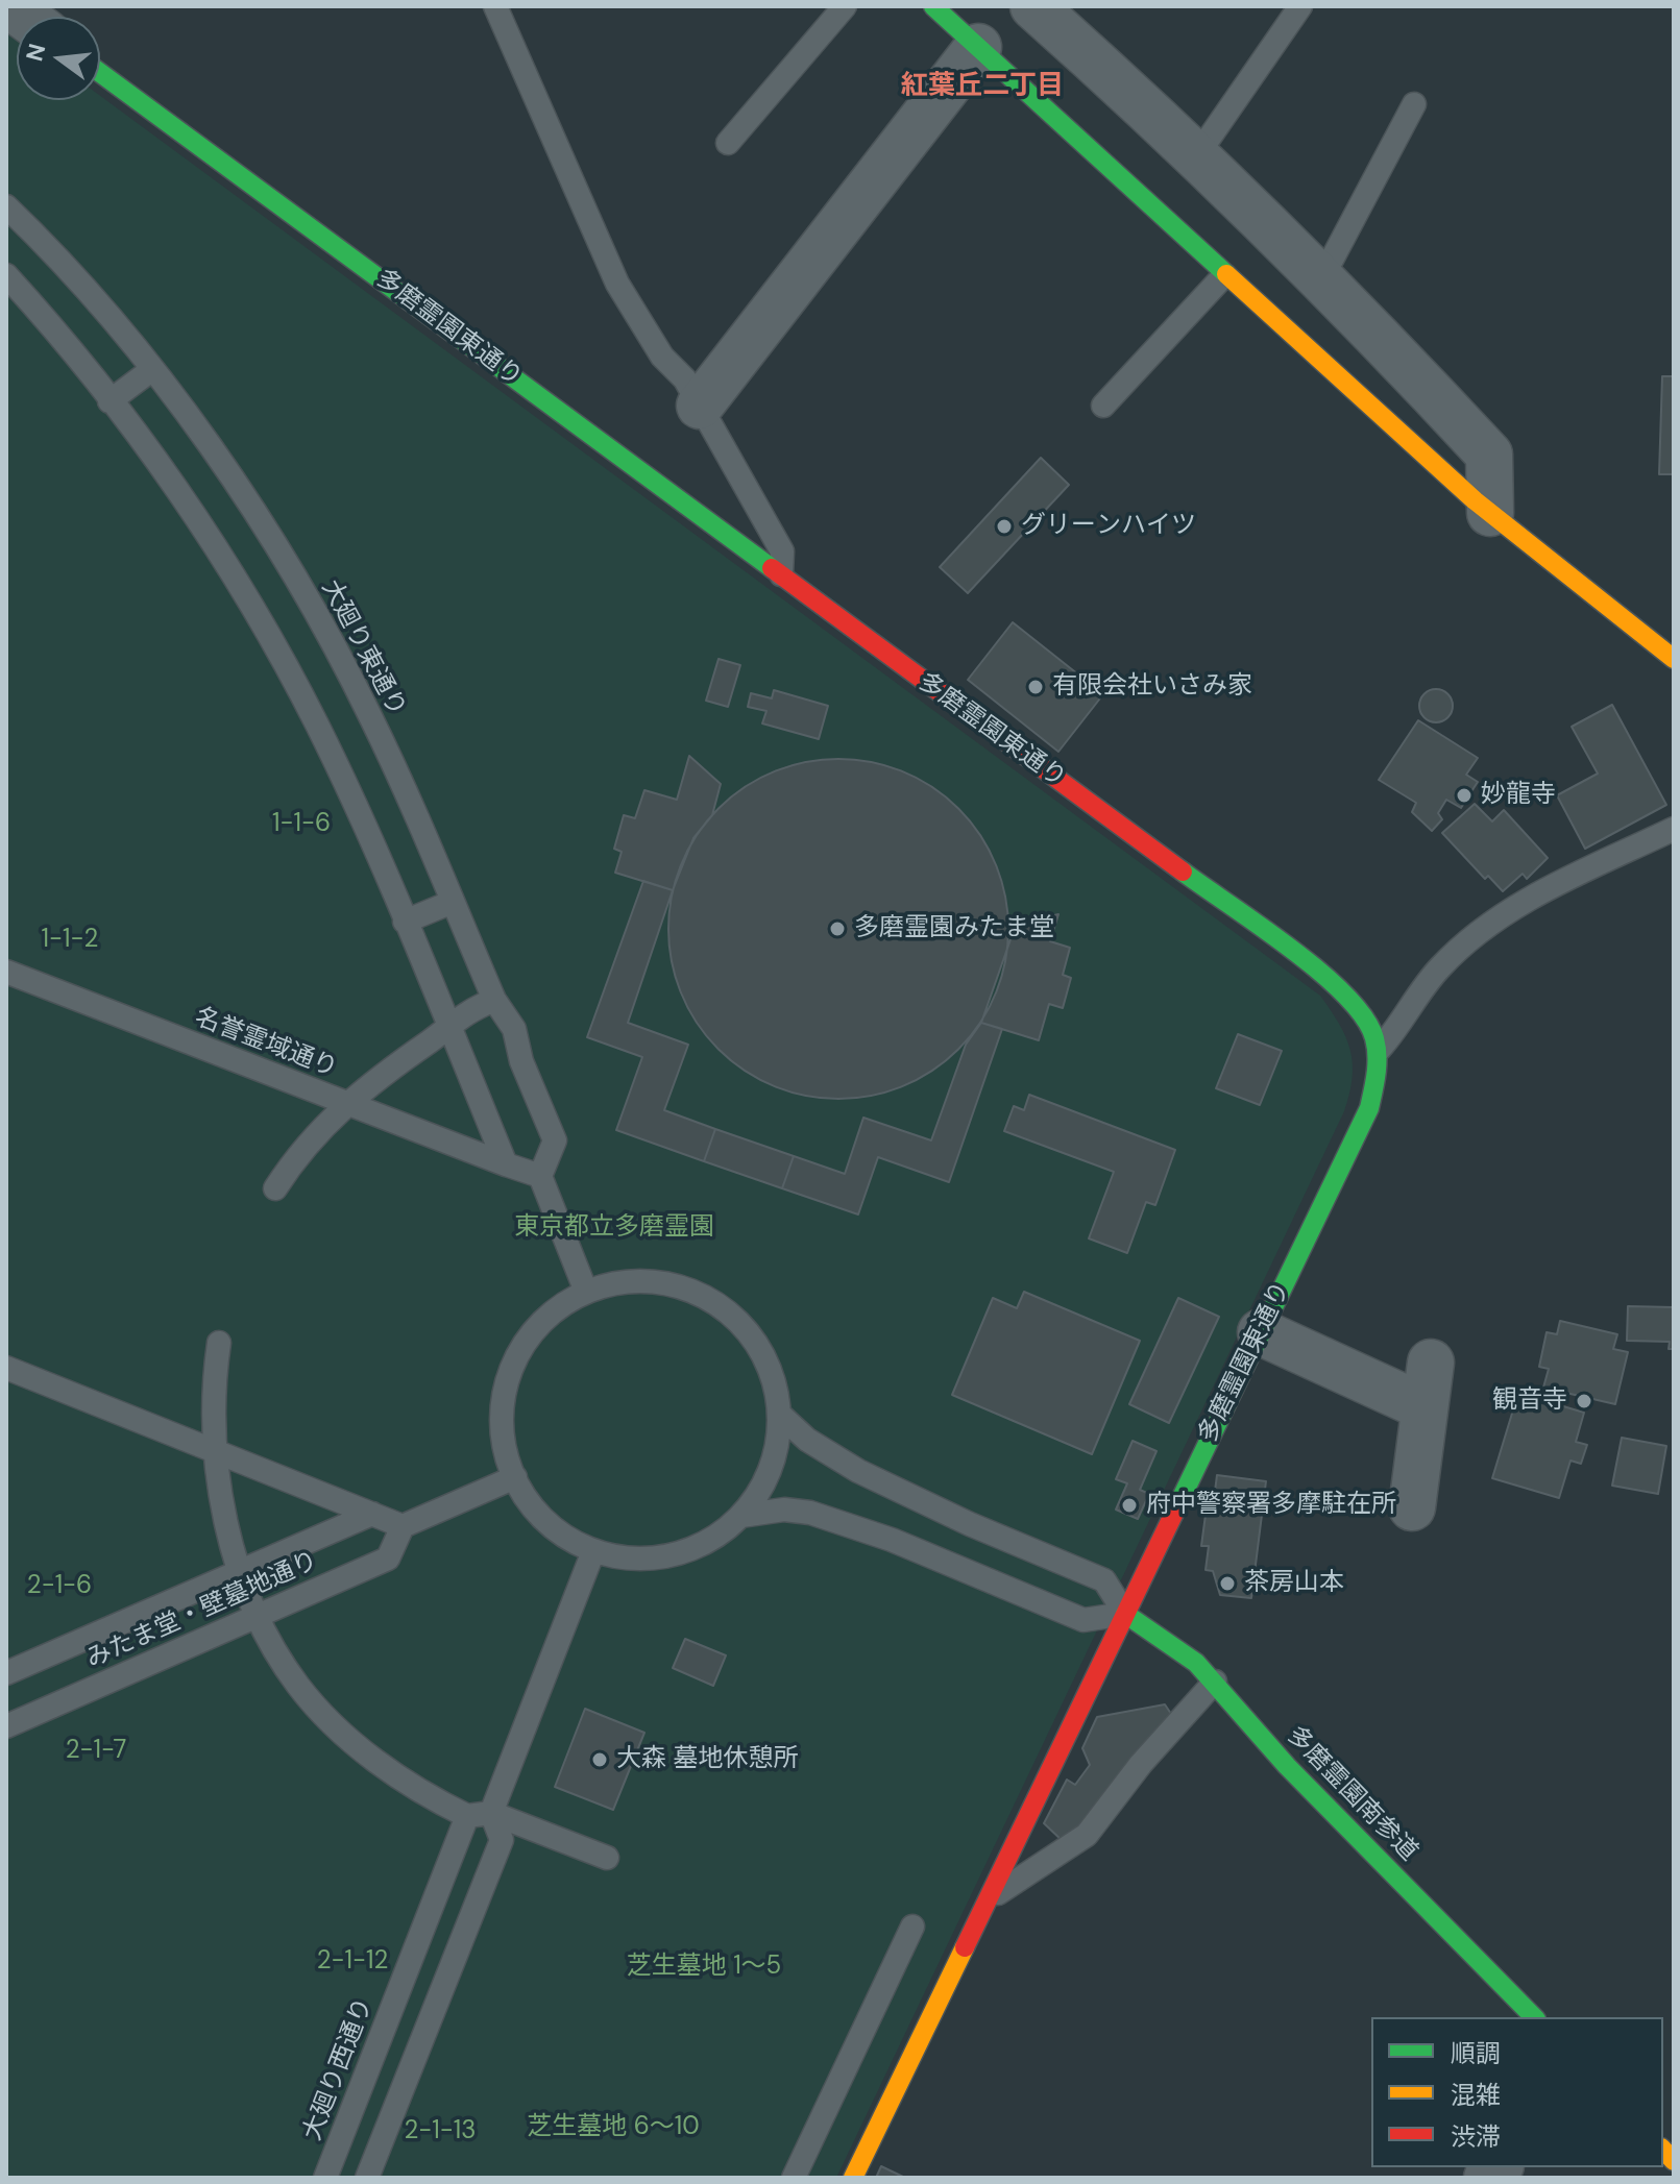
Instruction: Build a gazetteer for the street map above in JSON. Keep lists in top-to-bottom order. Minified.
{"streets":{"street":["多磨霊園東通り","多磨霊園南参道"],"lane":["大廻り東通り","名誉霊域通り","みたま堂・壁墓地通り","大廻り西通り"]},"crossings":[["多磨霊園東通り","多磨霊園南参道"]],"districts":["紅葉丘二丁目"],"parks":["1-1-6","1-1-2","東京都立多磨霊園","2-1-6","2-1-7","2-1-12","芝生墓地 1～5","芝生墓地 6～10","2-1-13"],"places":["グリーンハイツ","有限会社いさみ家","妙龍寺","多磨霊園みたま堂","観音寺","府中警察署多摩駐在所","茶房山本","大森 墓地休憩所"],"legend":["順調","混雑","渋滞"],"north":"left"}
